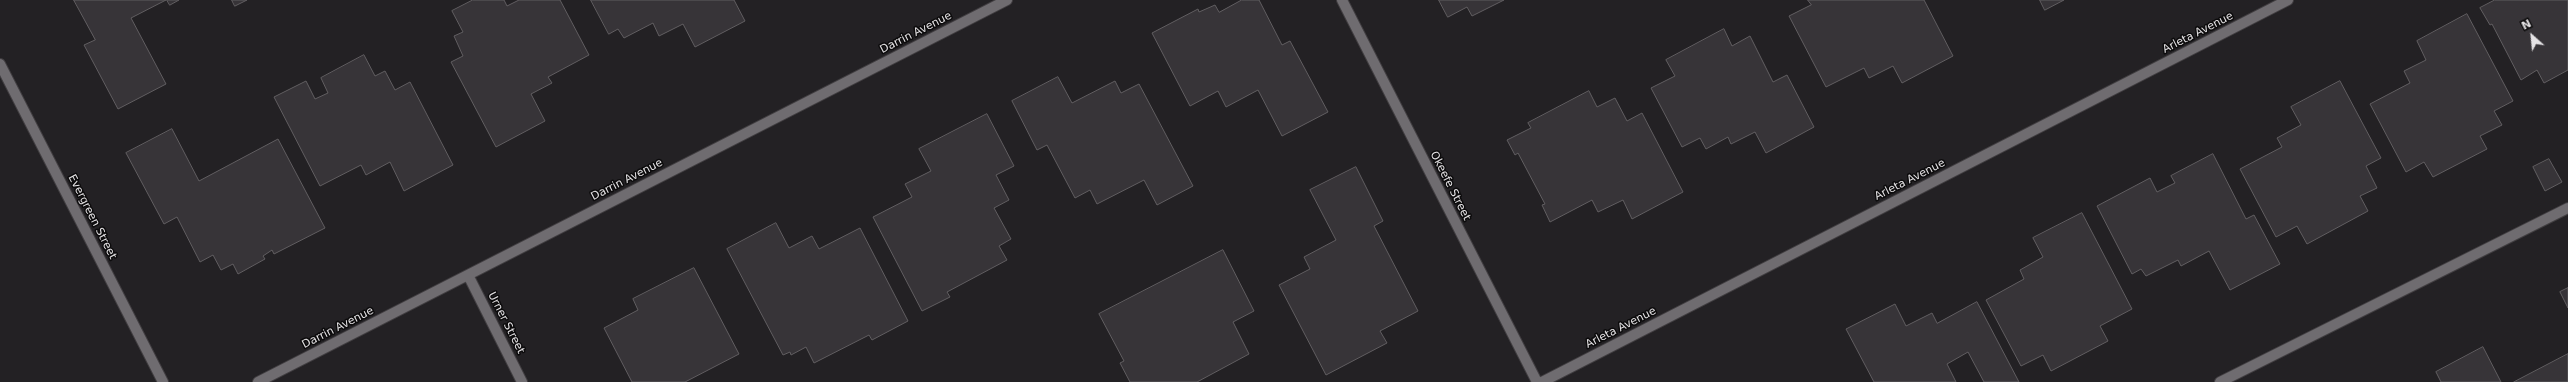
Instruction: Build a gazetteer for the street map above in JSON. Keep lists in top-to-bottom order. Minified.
{"streets":{"street":["Darrin Avenue","Arleta Avenue","Okeefe Street","Evergreen Street","Urner Street"]},"crossings":[["Darrin Avenue","Urner Street"]],"north":"top left"}
